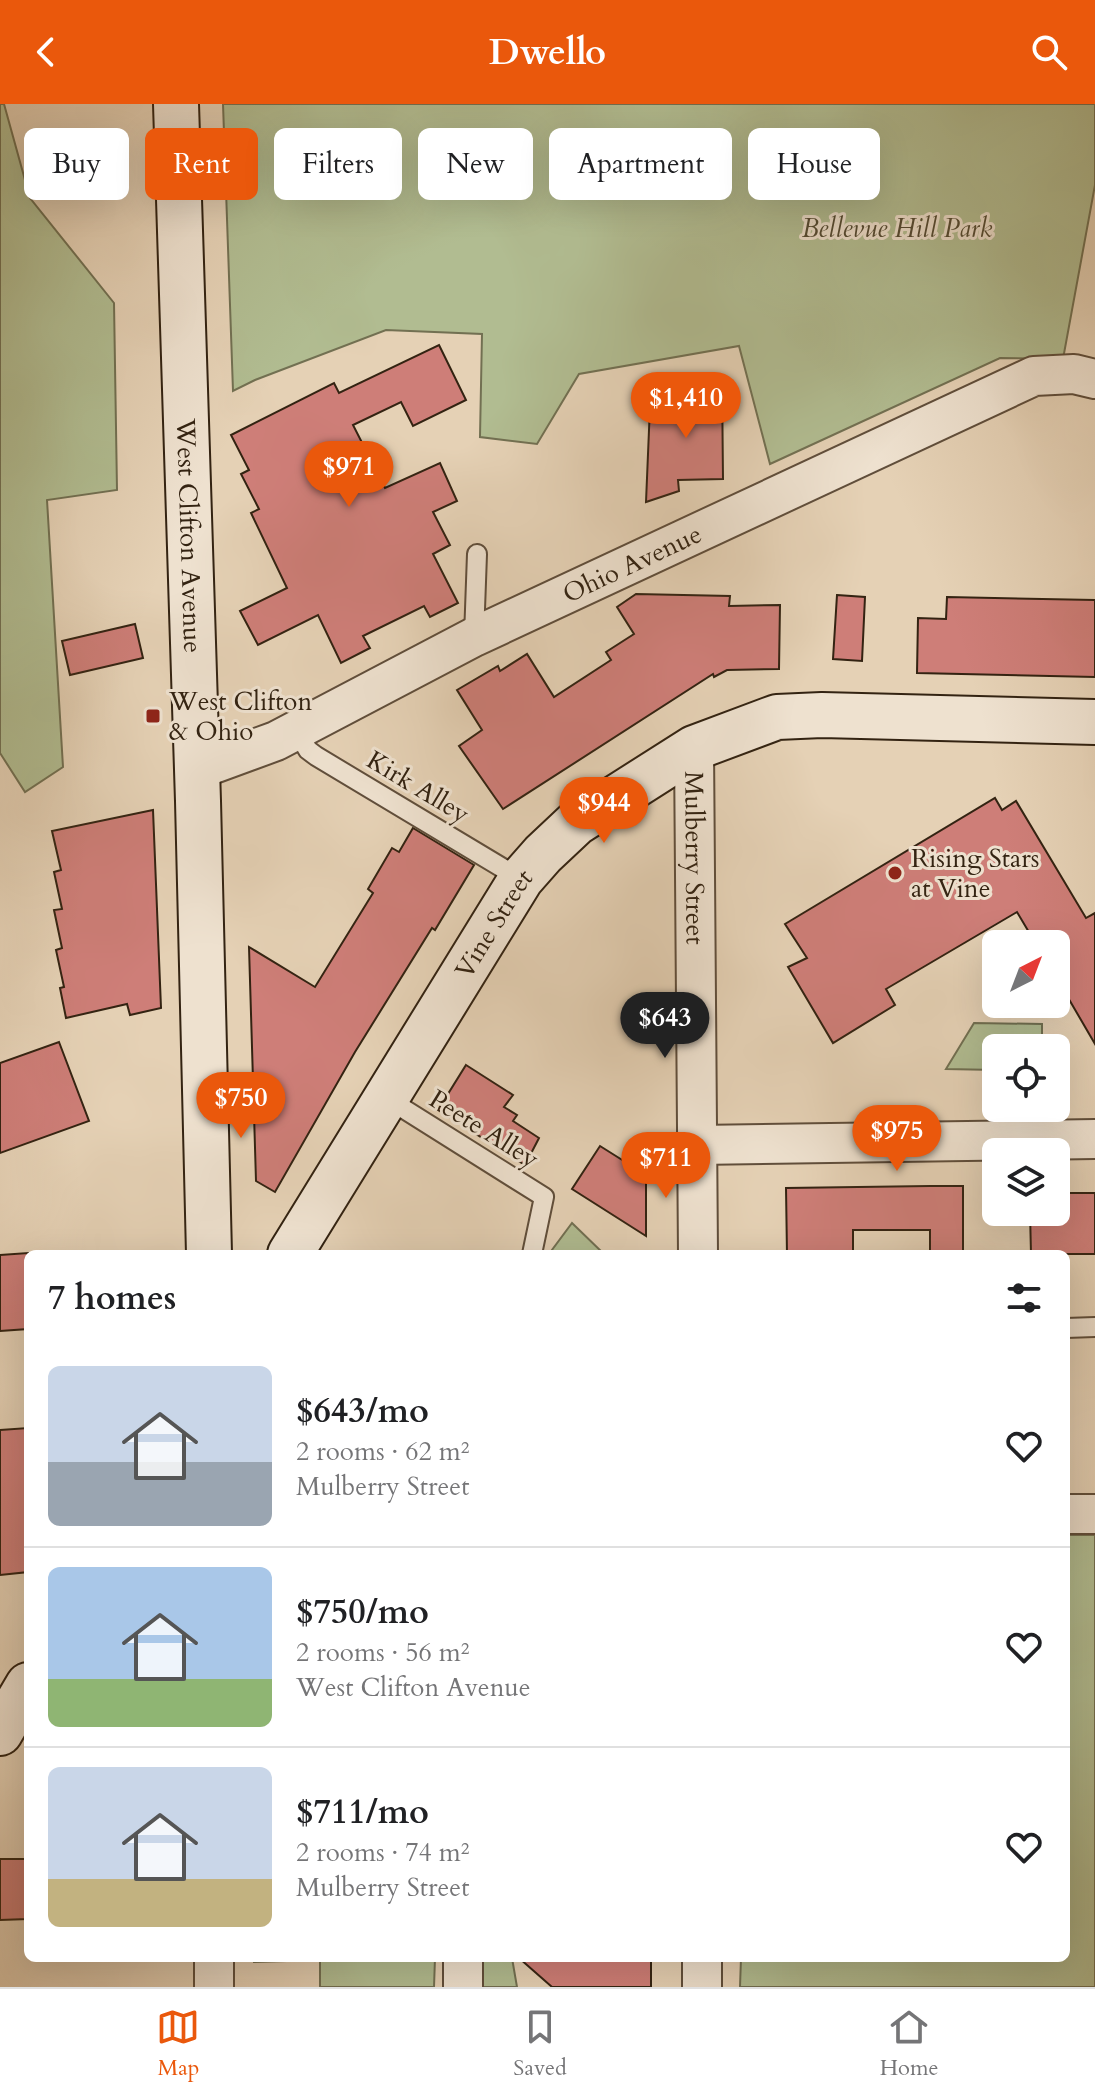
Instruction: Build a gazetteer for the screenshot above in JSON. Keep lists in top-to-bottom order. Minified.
{"streets":{"main road":["West Clifton Avenue","Vine Street"],"street":["Ohio Avenue","Mulberry Street"],"lane":["Kirk Alley","Peete Alley"]},"crossings":[["West Clifton Avenue","Ohio Avenue"],["Ohio Avenue","Kirk Alley"],["Kirk Alley","Vine Street"],["Mulberry Street","Vine Street"],["Vine Street","Peete Alley"]],"parks":["Bellevue Hill Park"],"places":{"transit":["West Clifton & Ohio"],"other":["Rising Stars at Vine"]},"north":"top right","page":{"header":"Dwello","chip":["Buy","Rent","Filters","New","Apartment","House"],"price":["$1,410","$971","$944","$643","$750","$975","$711"],"heading":"7 homes","list":[{"name":"$643/mo","note":"2 rooms · 62 m² · Mulberry Street"},{"name":"$750/mo","note":"2 rooms · 56 m² · West Clifton Avenue"},{"name":"$711/mo","note":"2 rooms · 74 m² · Mulberry Street"}],"tabs":["Map","Saved","Home"]}}
